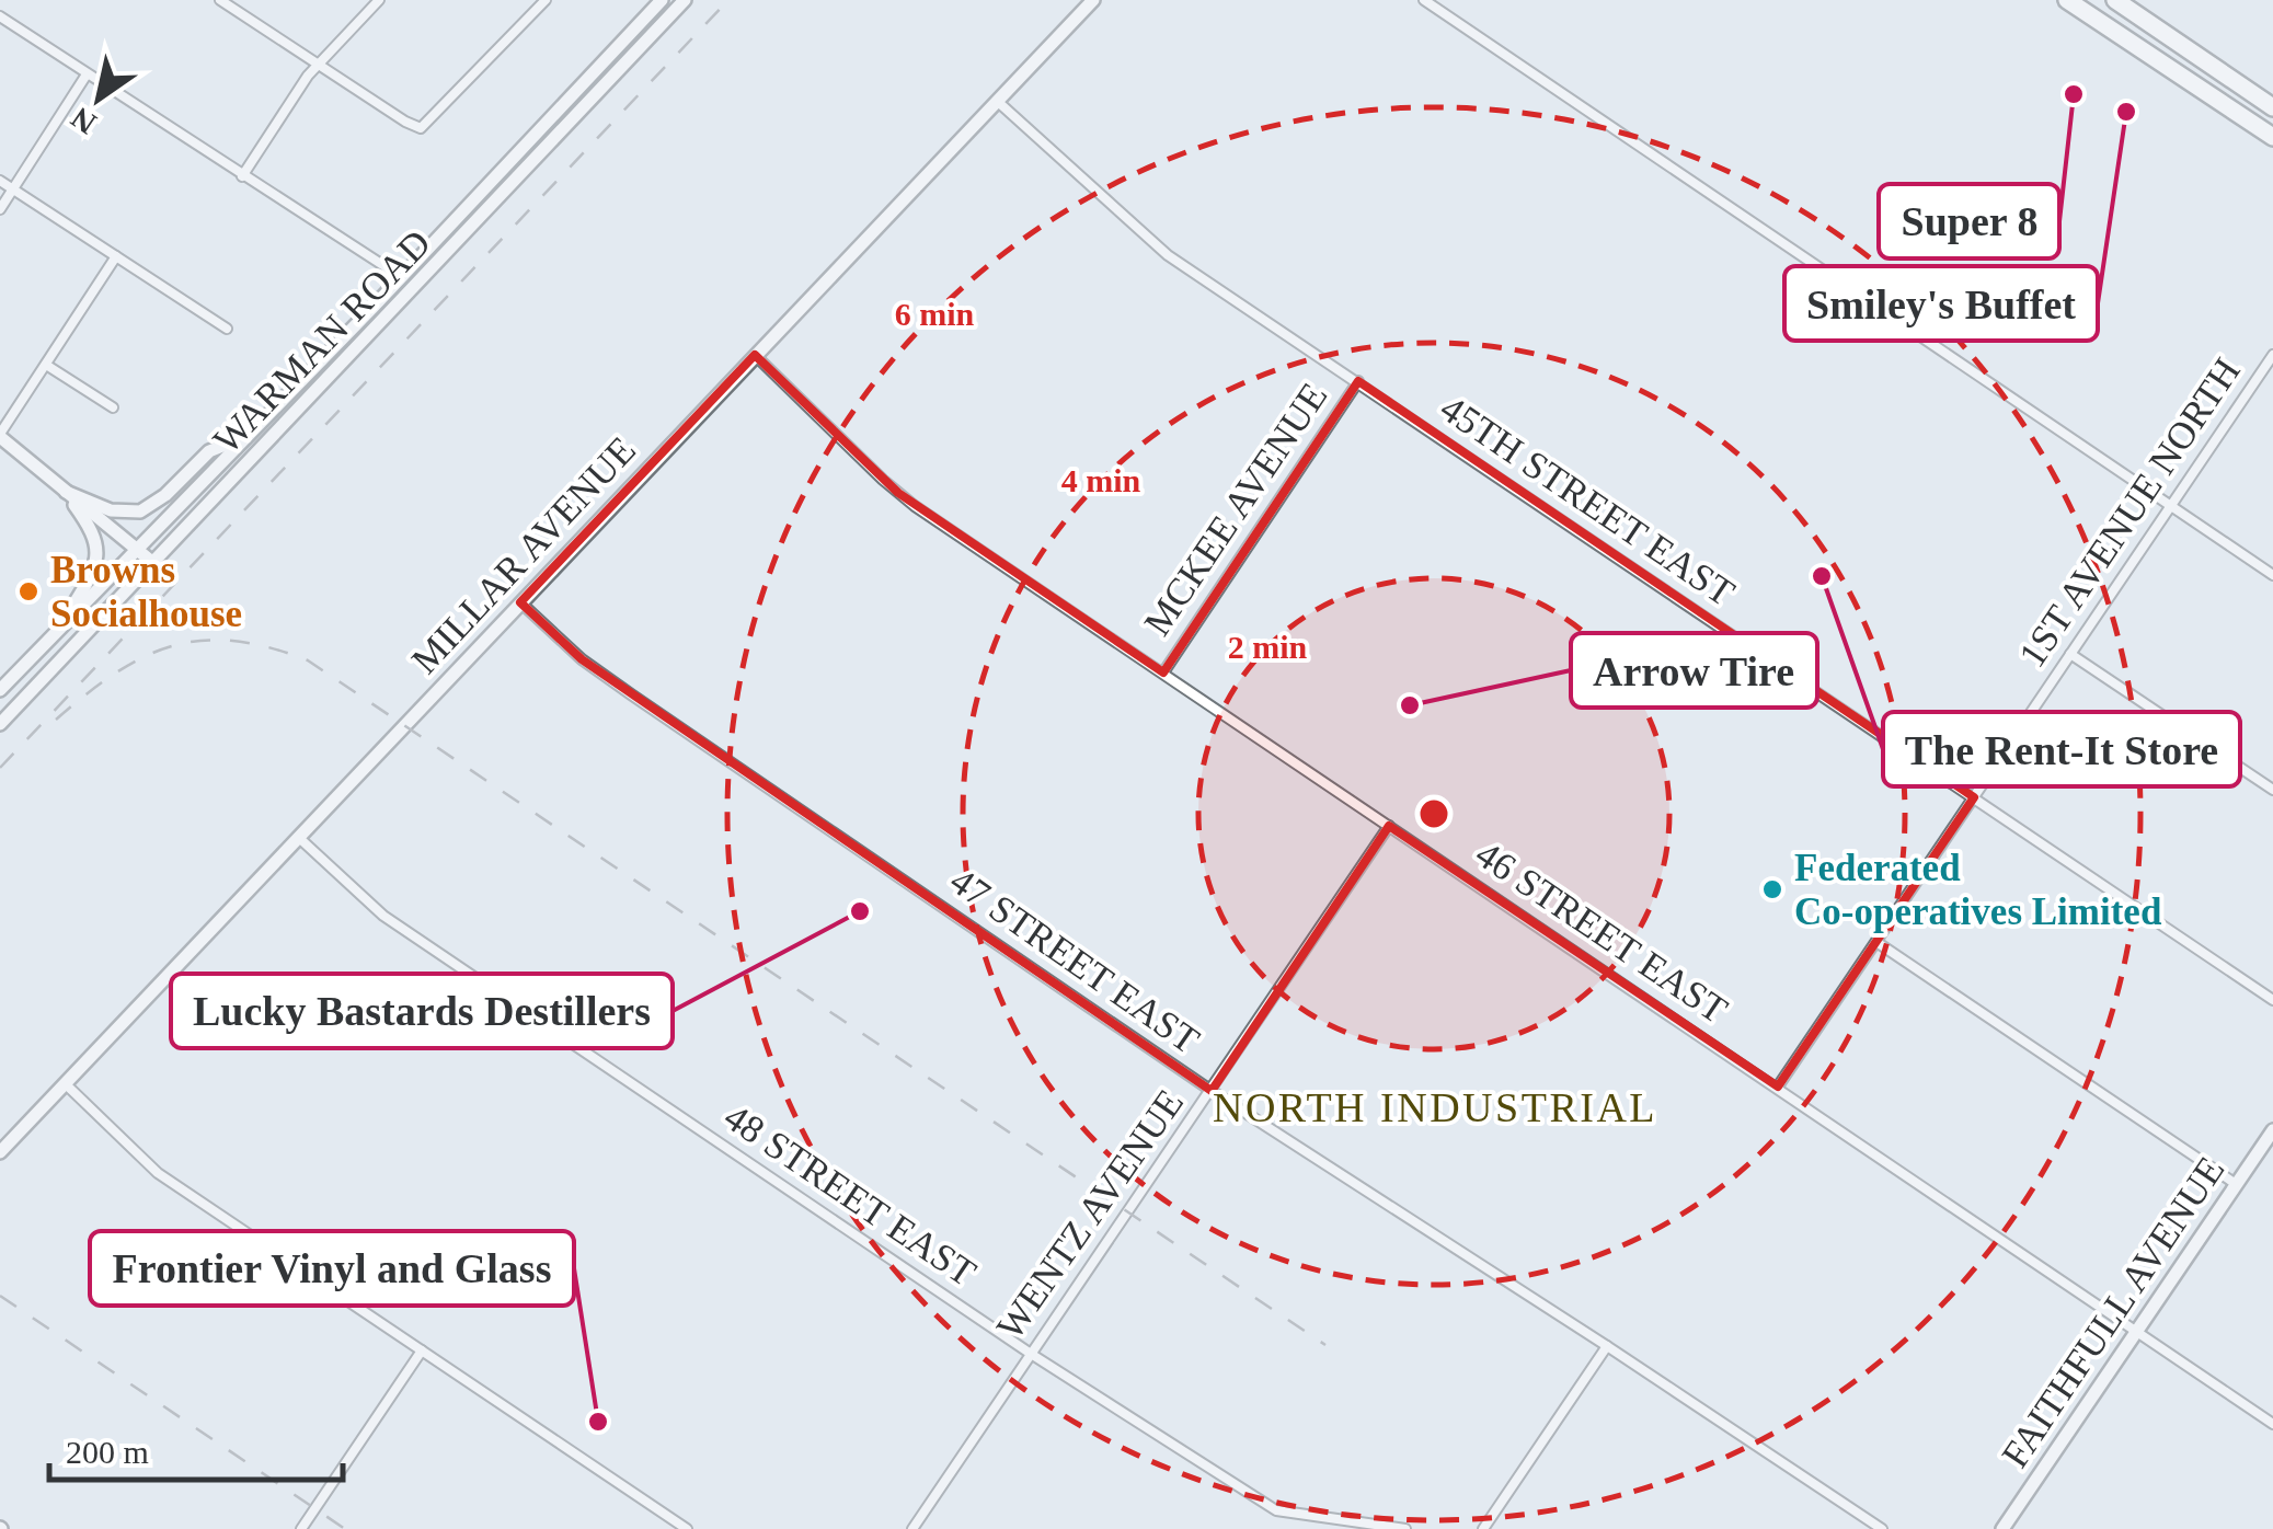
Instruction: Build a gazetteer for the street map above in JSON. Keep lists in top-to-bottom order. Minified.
{"streets":{"main road":["WARMAN ROAD","MILLAR AVENUE","FAITHFULL AVENUE"],"street":["45TH STREET EAST","MCKEE AVENUE","1ST AVENUE NORTH","46 STREET EAST","47 STREET EAST","48 STREET EAST","WENTZ AVENUE"]},"crossings":[["45TH STREET EAST","MCKEE AVENUE"],["45TH STREET EAST","1ST AVENUE NORTH"],["45TH STREET EAST","MILLAR AVENUE"],["MCKEE AVENUE","46 STREET EAST"],["1ST AVENUE NORTH","46 STREET EAST"],["MILLAR AVENUE","46 STREET EAST"],["MILLAR AVENUE","47 STREET EAST"],["MILLAR AVENUE","48 STREET EAST"],["46 STREET EAST","WENTZ AVENUE"],["46 STREET EAST","FAITHFULL AVENUE"],["47 STREET EAST","WENTZ AVENUE"],["48 STREET EAST","WENTZ AVENUE"]],"districts":["NORTH INDUSTRIAL"],"places":["Super 8","Smiley's Buffet","The Rent-It Store","Browns Socialhouse","Arrow Tire","Federated Co-operatives Limited","Lucky Bastards Destillers","Frontier Vinyl and Glass"],"scale_bar":"200 m","north":"bottom left","rings":["6 min","4 min","2 min"]}
